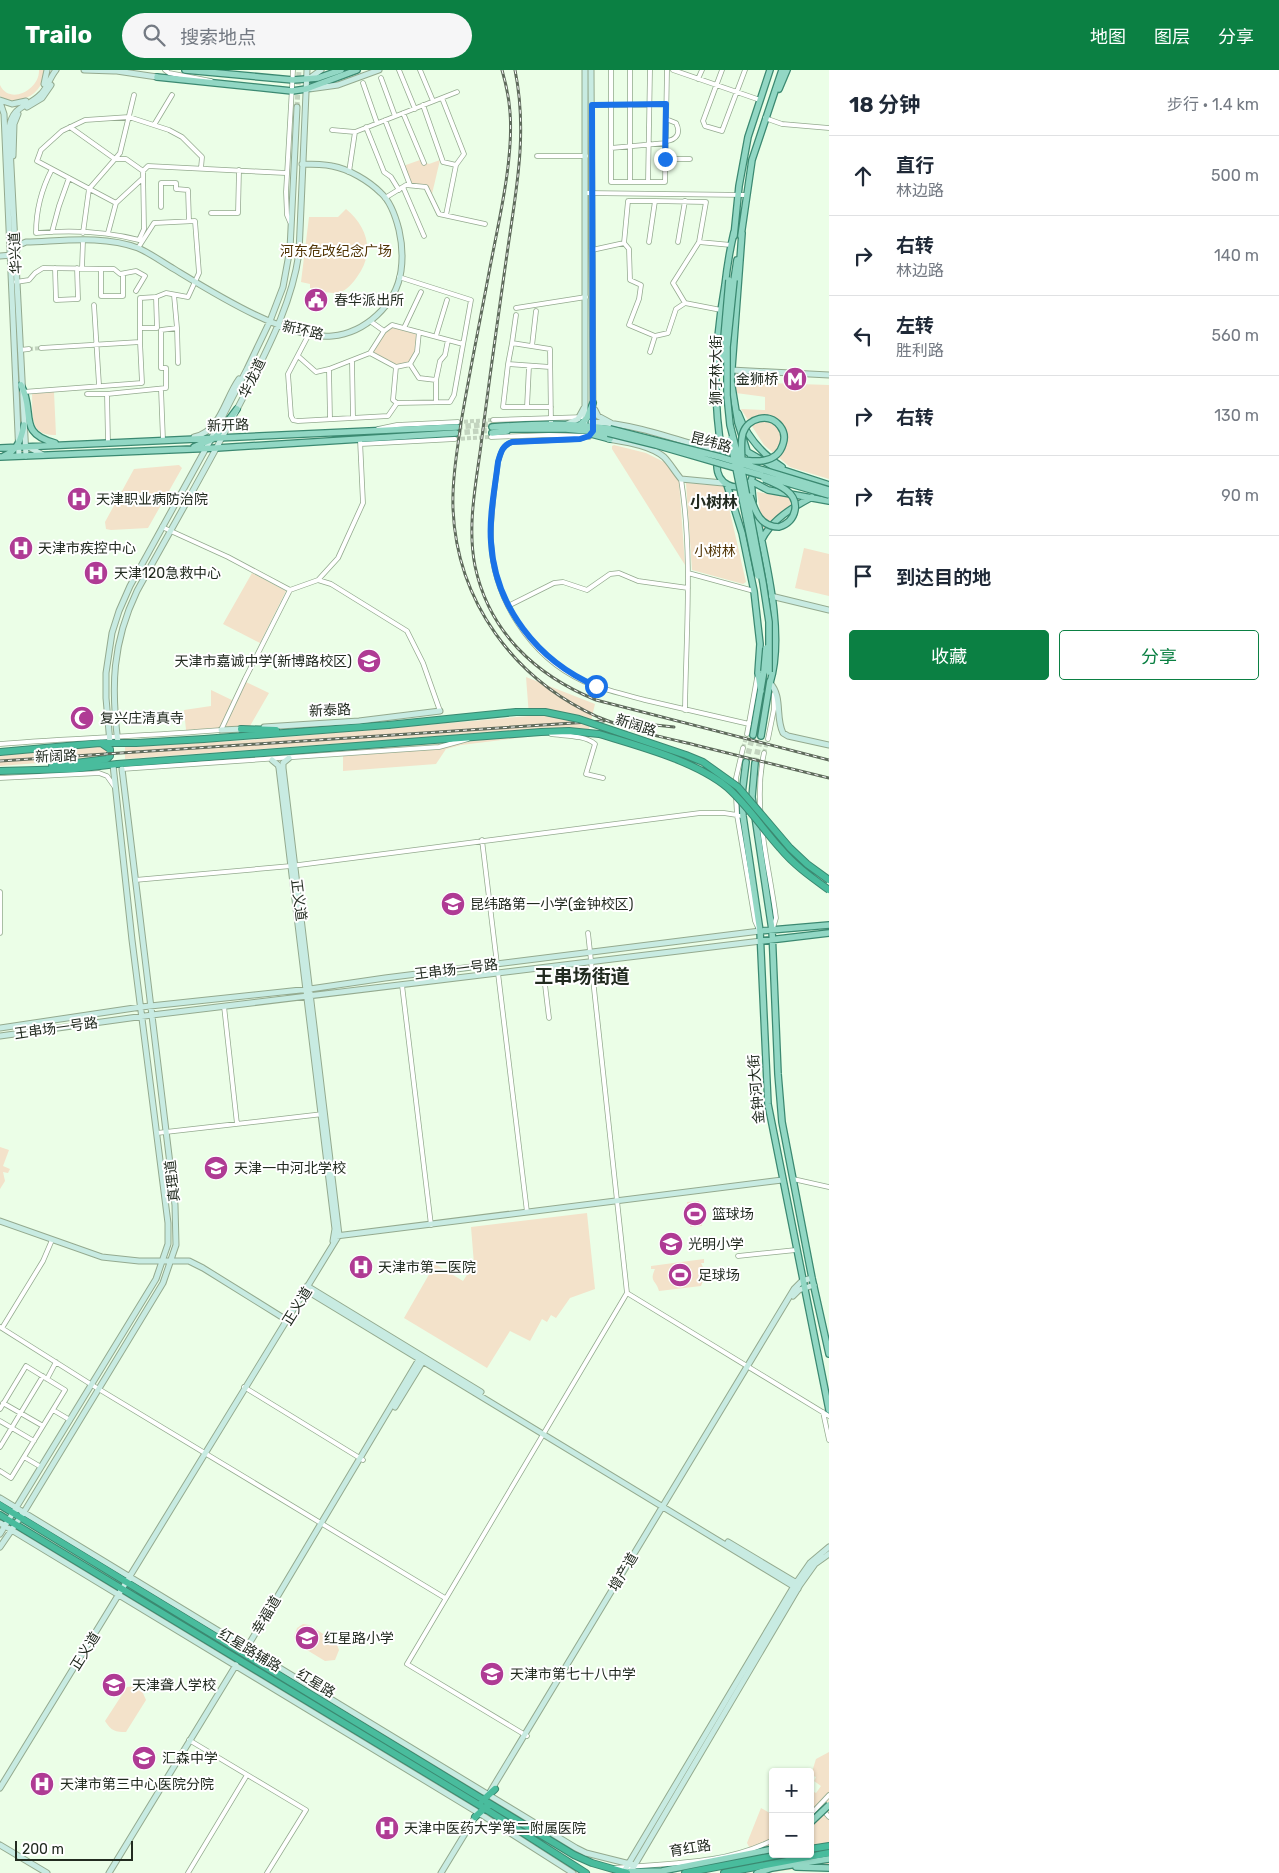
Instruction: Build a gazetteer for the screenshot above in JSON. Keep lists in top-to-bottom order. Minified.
{"streets":{"highway":["新阔路","红星路","育红路"],"main road":["华兴道","新环路","狮子林大街","华龙道","新开路","昆纬路","新泰路","正义道","王串场一号路","金钟河大街","真理道","增产道","幸福道","红星路辅路"]},"crossings":[["华兴道","新环路"],["新环路","华龙道"],["华龙道","新开路"],["新阔路","真理道"],["正义道","王串场一号路"],["正义道","红星路辅路"],["正义道","红星路"],["王串场一号路","金钟河大街"],["王串场一号路","真理道"],["金钟河大街","增产道"],["真理道","红星路"],["幸福道","红星路辅路"],["幸福道","红星路"],["红星路辅路","红星路"],["红星路辅路","育红路"]],"districts":["小树林","王串场街道"],"parks":["河东危改纪念广场","小树林"],"places":{"public building":["春华派出所"],"metro station":["金狮桥"],"hospital":["天津职业病防治院","天津市疾控中心","天津120急救中心","天津市第二医院","天津市第三中心医院分院","天津中医药大学第二附属医院"],"school or university":["天津市嘉诚中学(新博路校区)","昆纬路第一小学(金钟校区)","天津一中河北学校","光明小学","红星路小学","天津市第七十八中学","天津聋人学校","汇森中学"],"mosque":["复兴庄清真寺"],"sports":["篮球场","足球场"]},"scale_bar":"200 m","page":{"header":"Trailo","search":"搜索地点","nav":["地图","图层","分享"],"heading":["18 分钟","步行 · 1.4 km"],"list":[["直行","林边路","500 m"],["右转","林边路","140 m"],["左转","胜利路","560 m"],["右转","130 m"],["右转","90 m"],"到达目的地"],"buttons":["收藏","分享"],"map_buttons":["+","−"],"scale":"200 m"}}
